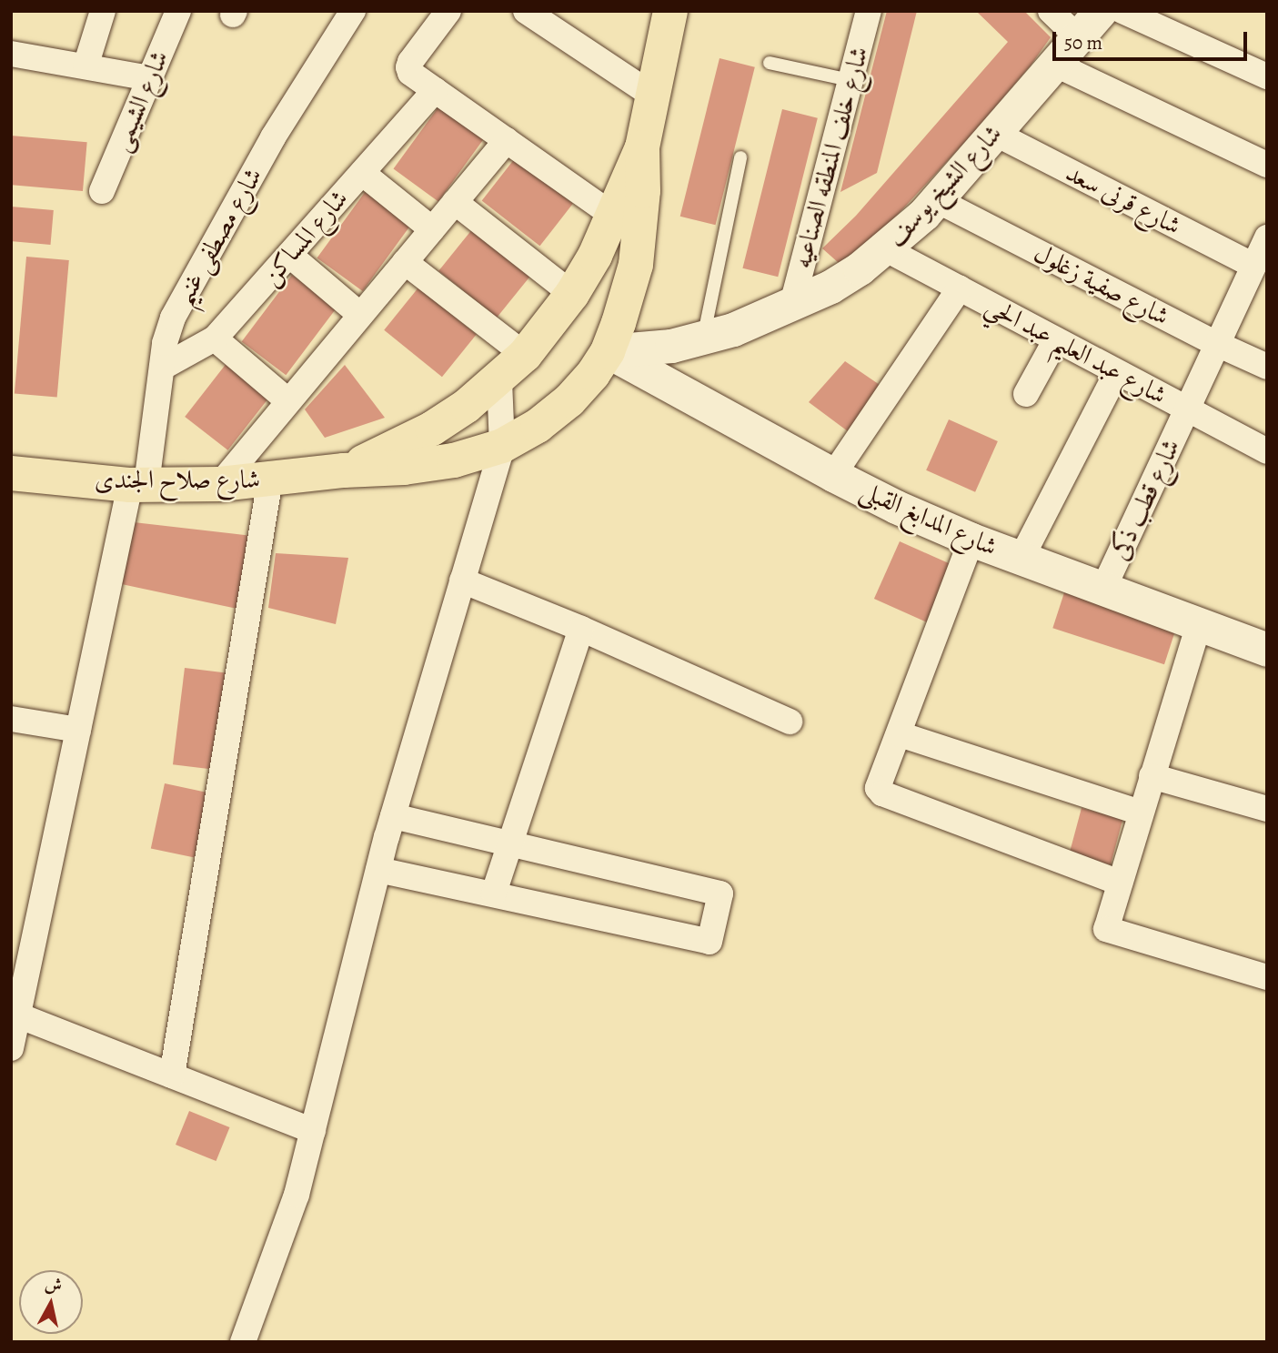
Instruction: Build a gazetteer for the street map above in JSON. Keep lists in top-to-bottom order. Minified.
{"streets":{"main road":["شارع صلاح الجندى"],"street":["شارع الشيمى","شارع خلف المنطقه الصناعيه","شارع الشيخ يوسف","شارع قرنى سعد","شارع مصطفى غنيم","شارع المساكن","شارع صفية زغلول","شارع عبد العليم عبد الحي","شارع قطب ذكى","شارع المدابغ القبلى"]},"crossings":[["شارع خلف المنطقه الصناعيه","شارع الشيخ يوسف"],["شارع الشيخ يوسف","شارع قرنى سعد"],["شارع الشيخ يوسف","شارع صفية زغلول"],["شارع الشيخ يوسف","شارع عبد العليم عبد الحي"],["شارع الشيخ يوسف","شارع صلاح الجندى"],["شارع الشيخ يوسف","شارع المدابغ القبلى"],["شارع قرنى سعد","شارع قطب ذكى"],["شارع مصطفى غنيم","شارع المساكن"],["شارع مصطفى غنيم","شارع صلاح الجندى"],["شارع صفية زغلول","شارع قطب ذكى"],["شارع عبد العليم عبد الحي","شارع قطب ذكى"],["شارع صلاح الجندى","شارع المدابغ القبلى"],["شارع قطب ذكى","شارع المدابغ القبلى"]],"scale_bar":"50 m","north":"top"}
